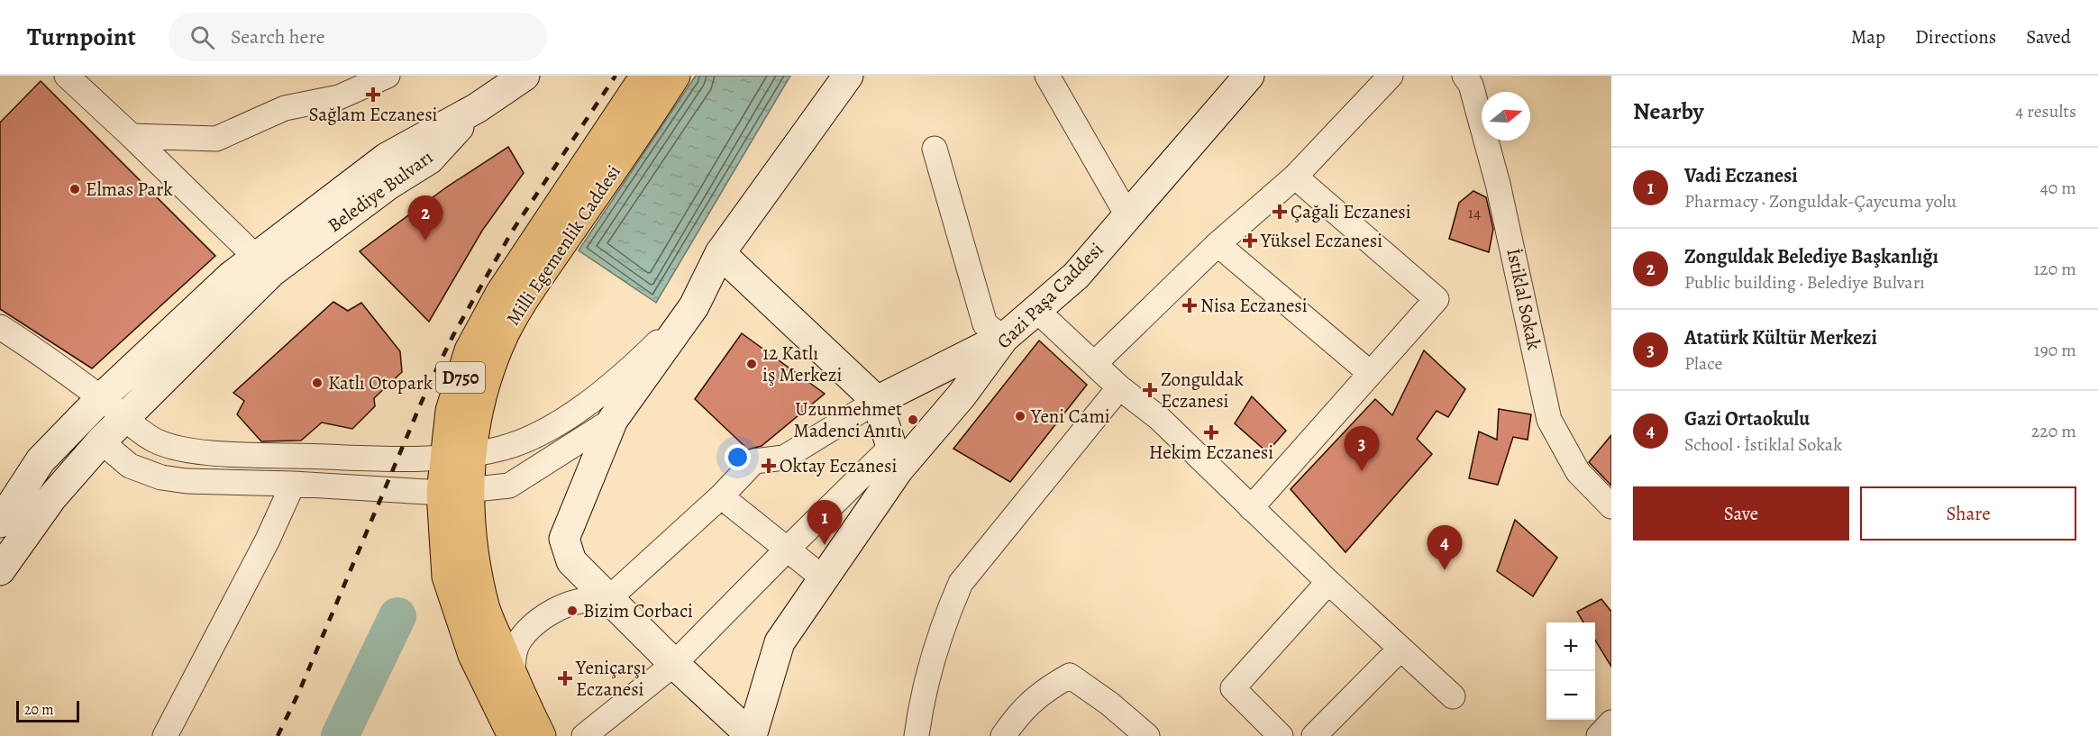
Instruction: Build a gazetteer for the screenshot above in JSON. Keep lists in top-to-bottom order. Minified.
{"streets":{"highway":["Milli Egemenlik Caddesi","D750"],"street":["Belediye Bulvarı","Gazi Paşa Caddesi","İstiklal Sokak"]},"crossings":[["Milli Egemenlik Caddesi","D750"]],"places":{"health":["Sağlam Eczanesi","Çağali Eczanesi","Yüksel Eczanesi","Nisa Eczanesi","Zonguldak Eczanesi","Hekim Eczanesi","Oktay Eczanesi","Yeniçarşı Eczanesi"],"other":["Elmas Park","12 Katlı iş Merkezi","Katlı Otopark","Yeni Cami","Uzunmehmet Madenci Anıtı","Bizim Corbaci"]},"house_numbers":["14"],"scale_bar":"20 m","north":"right","page":{"header":"Turnpoint","search":"Search here","nav":["Map","Directions","Saved"],"heading":["Nearby","4 results"],"list":[{"mark":"1","name":"Vadi Eczanesi","note":"Pharmacy · Zonguldak-Çaycuma yolu","value":"40 m"},{"mark":"2","name":"Zonguldak Belediye Başkanlığı","note":"Public building · Belediye Bulvarı","value":"120 m"},{"mark":"3","name":"Atatürk Kültür Merkezi","note":"Place","value":"190 m"},{"mark":"4","name":"Gazi Ortaokulu","note":"School · İstiklal Sokak","value":"220 m"}],"pins":["2","3","1","4"],"buttons":["Save","Share"],"map_buttons":["+","−"],"scale":"20 m"}}
